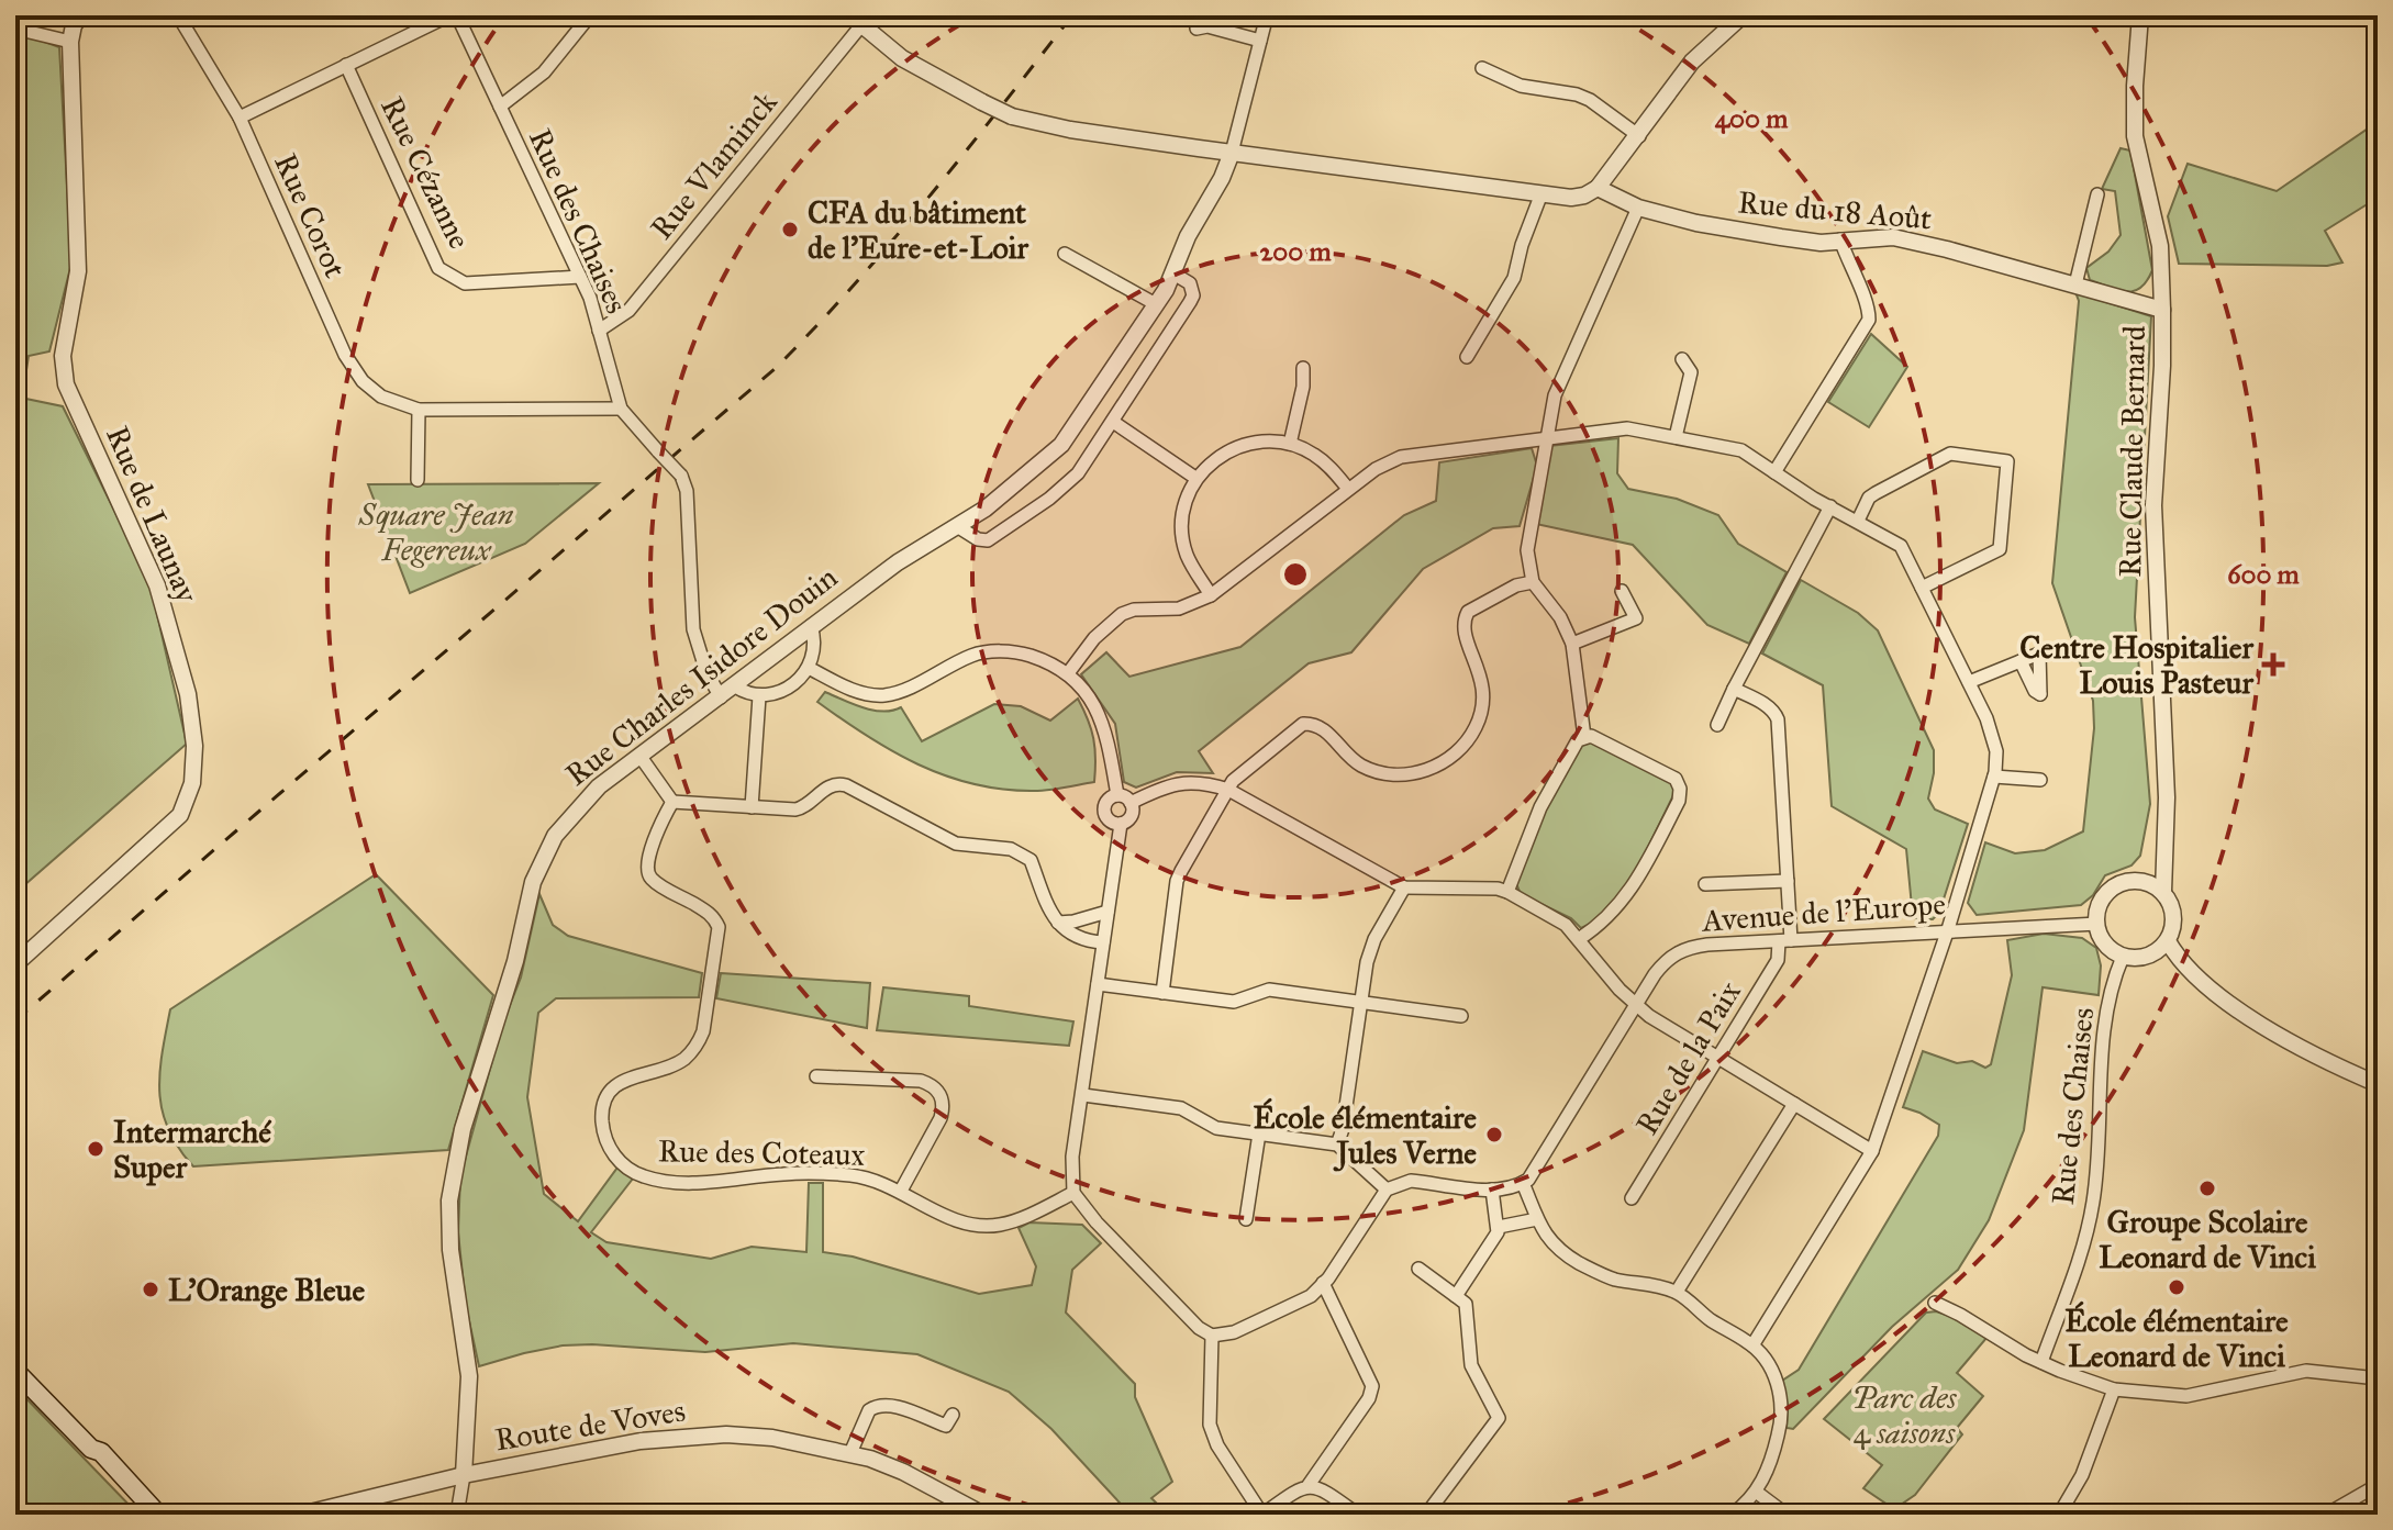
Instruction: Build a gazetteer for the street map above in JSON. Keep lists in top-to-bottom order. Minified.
{"streets":{"street":["Rue Vlaminck","Rue Cézanne","Rue du 18 Août","Rue Corot","Rue des Chaises","Rue Claude Bernard","Rue de Launay","Rue Charles Isidore Douin","Avenue de l'Europe","Rue de la Paix","Rue des Coteaux","Route de Voves"]},"crossings":[["Rue Vlaminck","Rue des Chaises"],["Rue Cézanne","Rue des Chaises"],["Rue du 18 Août","Rue Claude Bernard"],["Rue Corot","Rue des Chaises"],["Rue des Chaises","Rue Claude Bernard"],["Rue des Chaises","Rue Charles Isidore Douin"],["Rue des Chaises","Avenue de l'Europe"],["Rue Claude Bernard","Avenue de l'Europe"],["Rue Charles Isidore Douin","Route de Voves"],["Avenue de l'Europe","Rue de la Paix"]],"parks":["Square Jean Fegereux","Parc des 4 saisons"],"places":{"other":["CFA du bâtiment de l'Eure-et-Loir","École élémentaire Jules Verne","Intermarché Super","Groupe Scolaire Leonard de Vinci","École élémentaire Leonard de Vinci","L'Orange Bleue"],"health":["Centre Hospitalier Louis Pasteur"]},"rings":["400 m","200 m","600 m"]}
